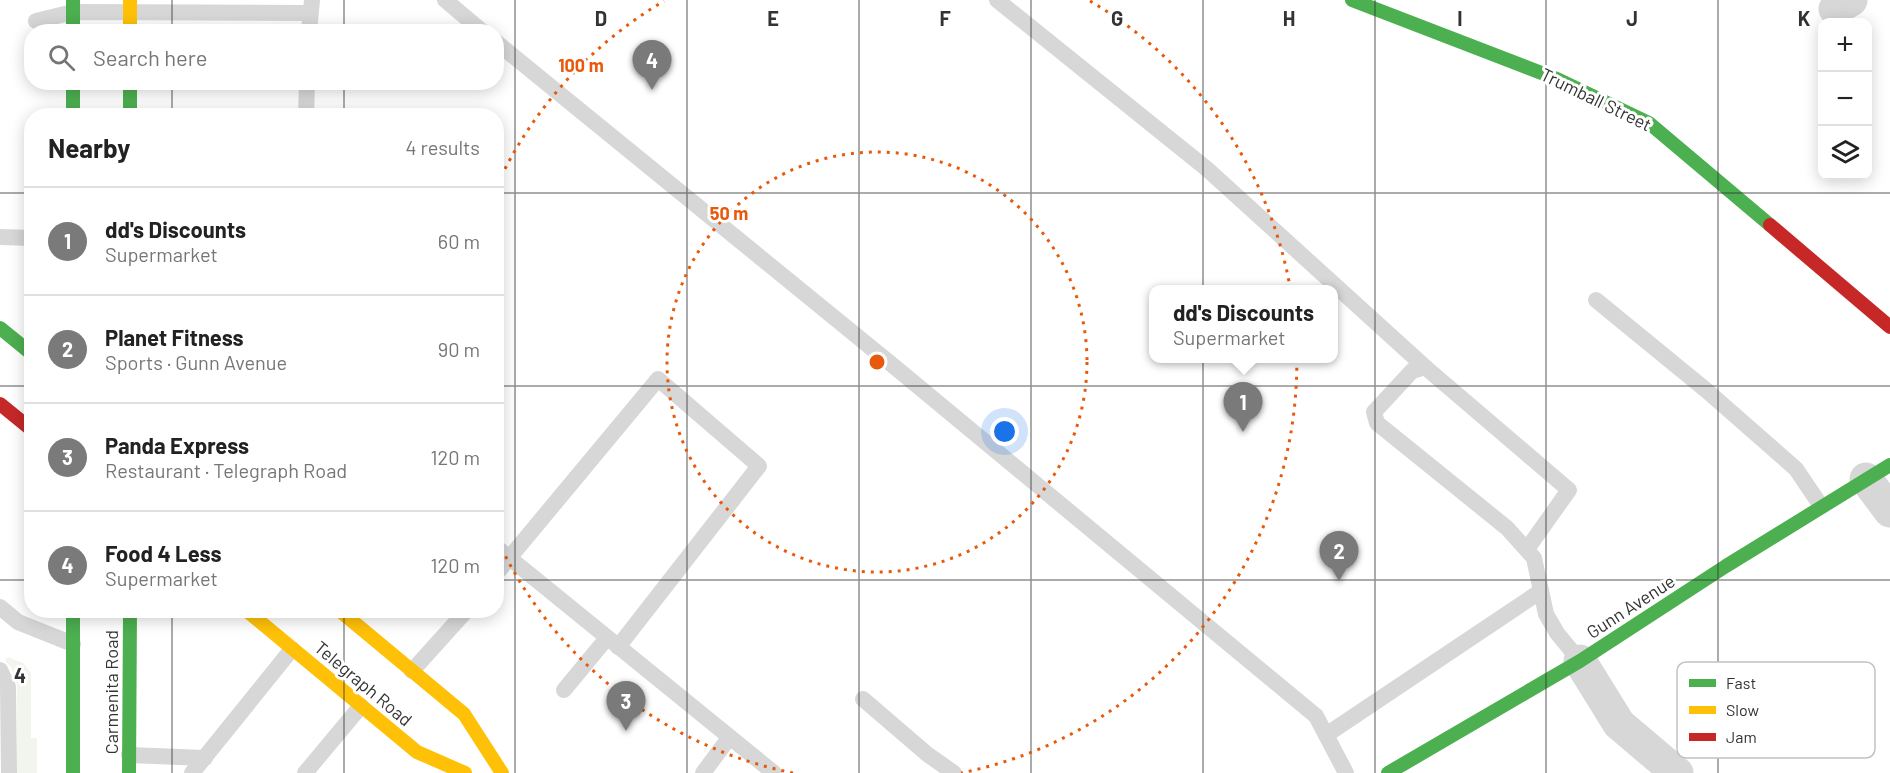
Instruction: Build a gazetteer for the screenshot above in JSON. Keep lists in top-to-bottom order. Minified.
{"streets":{"street":["Trumball Street","Gunn Avenue","Telegraph Road","Carmenita Road"]},"legend":["Fast","Slow","Jam"],"page":{"map_buttons":["+","−"],"search":"Search here","pins":["4","1","2","3"],"heading":["Nearby","4 results"],"list":[{"mark":"1","name":"dd's Discounts","note":"Supermarket","value":"60 m"},{"mark":"2","name":"Planet Fitness","note":"Sports · Gunn Avenue","value":"90 m"},{"mark":"3","name":"Panda Express","note":"Restaurant · Telegraph Road","value":"120 m"},{"mark":"4","name":"Food 4 Less","note":"Supermarket","value":"120 m"}],"popup":["dd's Discounts","Supermarket"]},"grid":{"columns":["D","E","F","G","H","I","J","K"],"rows":["4"]},"rings":["100 m","50 m"]}
